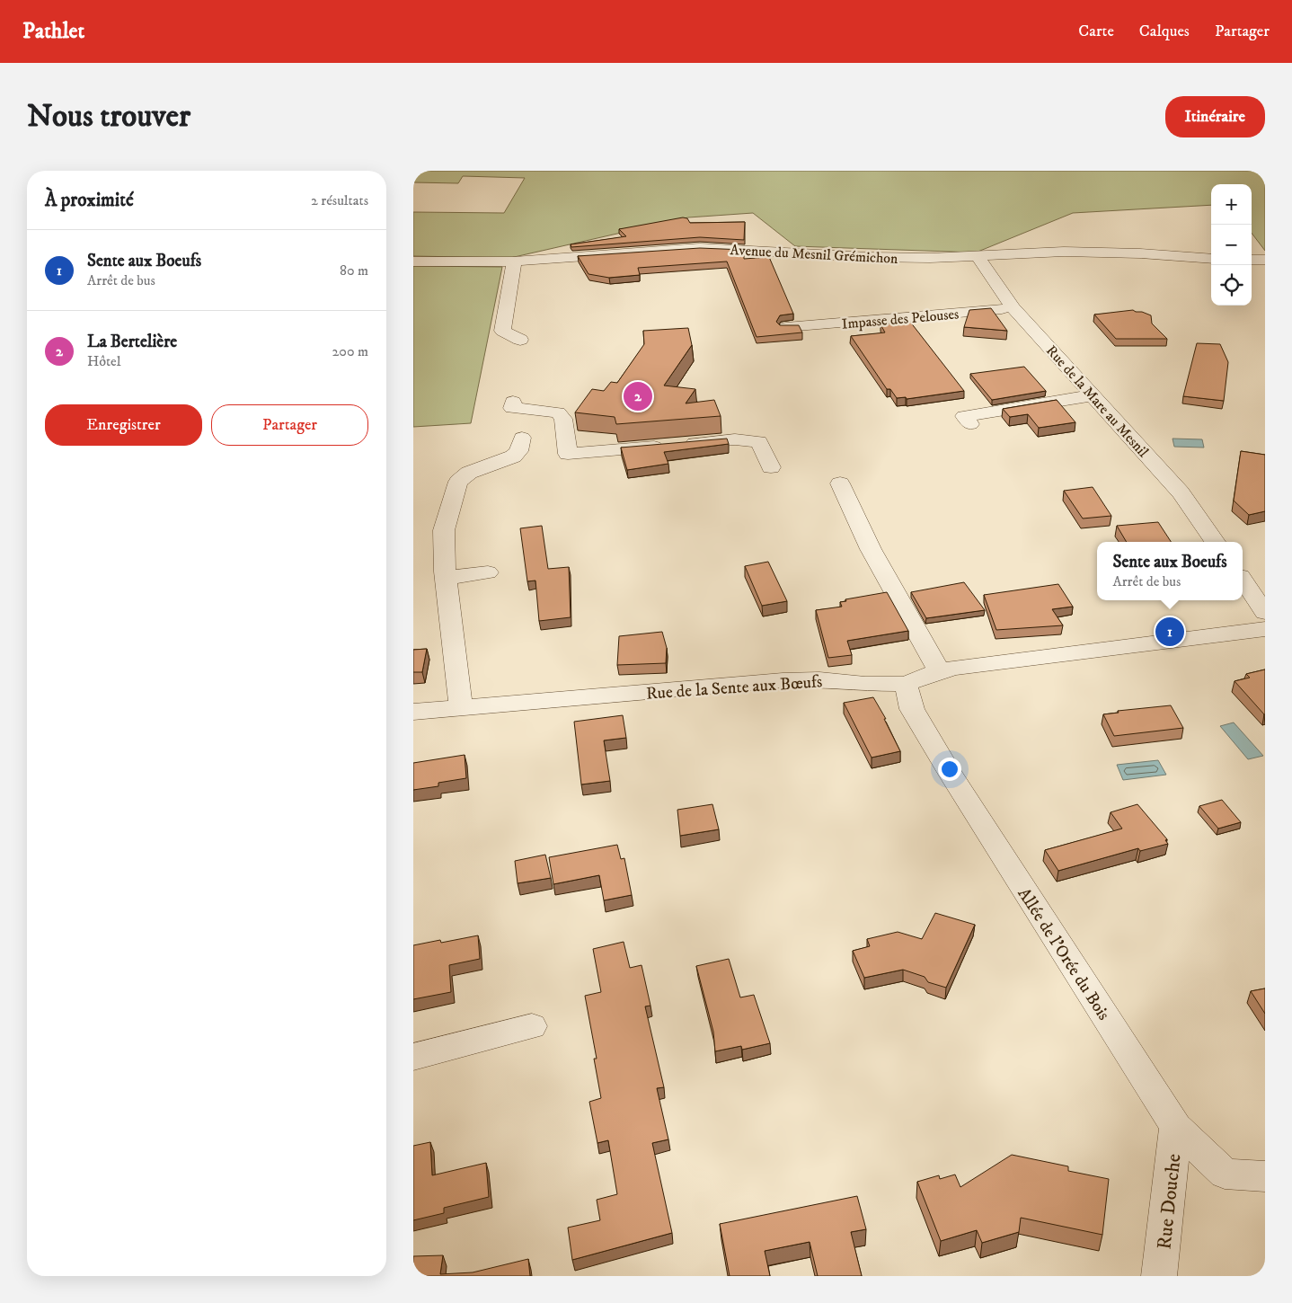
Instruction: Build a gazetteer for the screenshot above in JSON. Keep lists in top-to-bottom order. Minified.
{"streets":{"street":["Avenue du Mesnil Grémichon","Impasse des Pelouses","Rue de la Mare au Mesnil","Rue de la Sente aux Bœufs","Allée de l'Orée du Bois","Rue Douche"]},"crossings":[["Avenue du Mesnil Grémichon","Rue de la Mare au Mesnil"],["Impasse des Pelouses","Rue de la Mare au Mesnil"],["Rue de la Sente aux Bœufs","Allée de l'Orée du Bois"],["Allée de l'Orée du Bois","Rue Douche"]],"page":{"header":"Pathlet","nav":["Carte","Calques","Partager"],"buttons":["Itinéraire",["Enregistrer","Partager"]],"title":"Nous trouver","heading":["À proximité","2 résultats"],"map_buttons":["+","−"],"list":[{"mark":"1","name":"Sente aux Boeufs","note":"Arrêt de bus","value":"80 m"},{"mark":"2","name":"La Bertelière","note":"Hôtel","value":"200 m"}],"pins":["2","1"],"popup":["Sente aux Boeufs","Arrêt de bus"]}}
